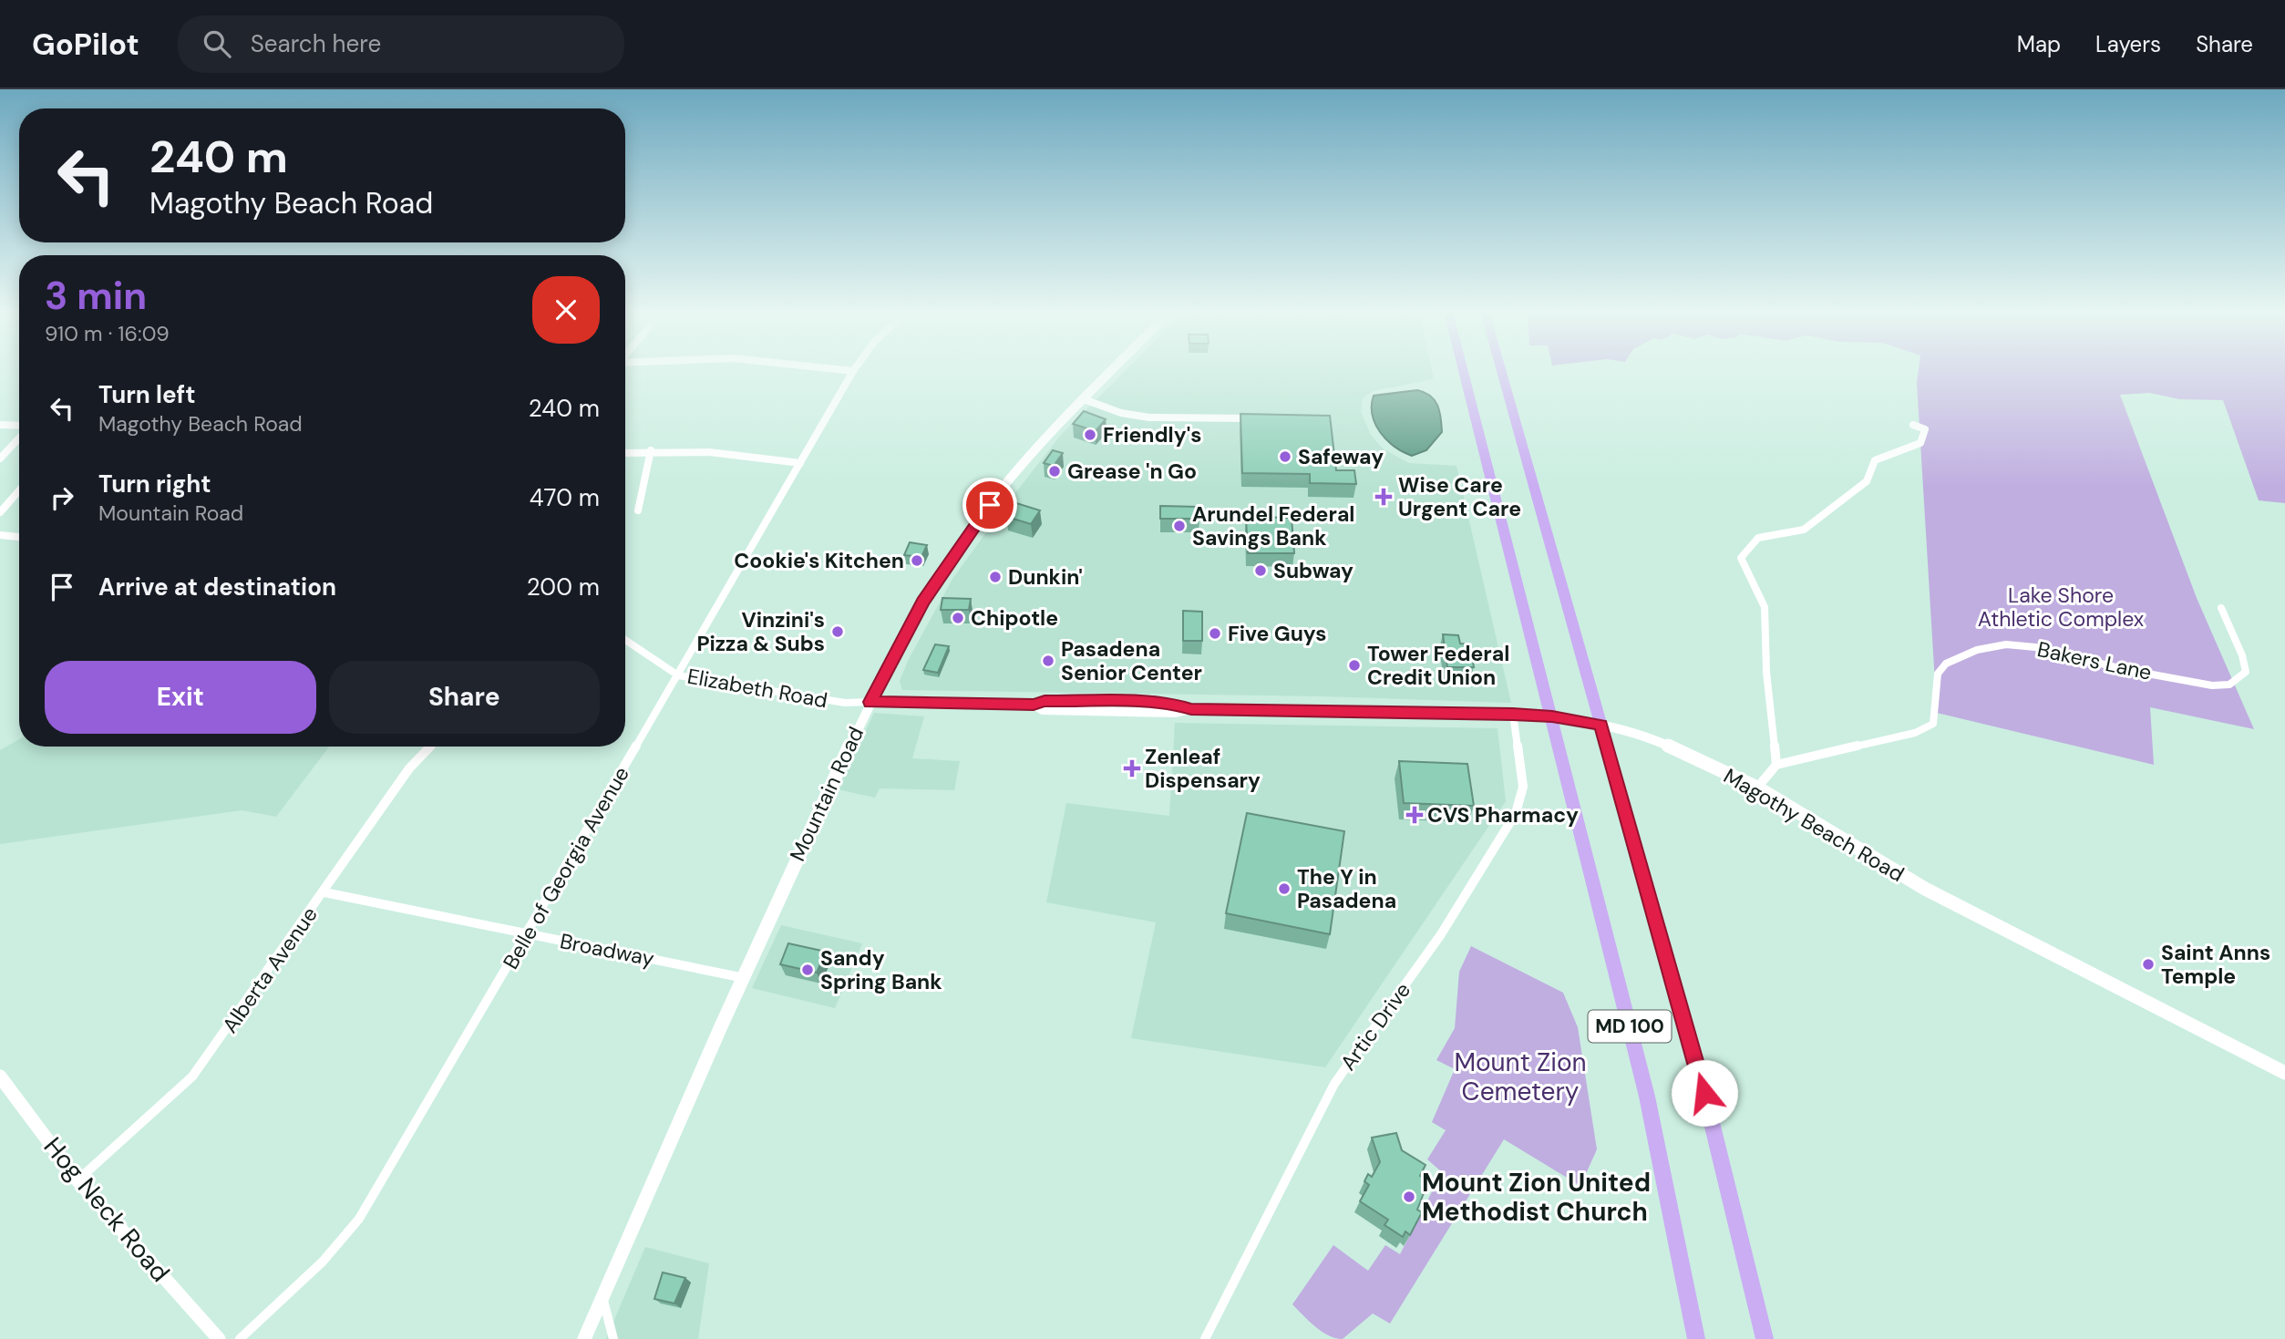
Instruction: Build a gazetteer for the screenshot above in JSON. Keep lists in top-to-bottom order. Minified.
{"streets":{"main road":["Mountain Road","Magothy Beach Road","MD 100","Hog Neck Road"],"street":["Bakers Lane","Elizabeth Road","Belle of Georgia Avenue","Broadway","Alberta Avenue","Artic Drive"]},"crossings":[["Elizabeth Road","Mountain Road"],["Elizabeth Road","Magothy Beach Road"],["Elizabeth Road","Belle of Georgia Avenue"],["Mountain Road","Magothy Beach Road"],["Mountain Road","Broadway"],["Magothy Beach Road","Artic Drive"],["Magothy Beach Road","MD 100"],["Belle of Georgia Avenue","Broadway"],["Broadway","Alberta Avenue"],["Alberta Avenue","Hog Neck Road"]],"parks":["Lake Shore Athletic Complex","Mount Zion Cemetery"],"places":{"other":["Friendly's","Safeway","Grease 'n Go","Arundel Federal Savings Bank","Cookie's Kitchen","Subway","Dunkin'","Chipotle","Vinzini's Pizza & Subs","Five Guys","Pasadena Senior Center","Tower Federal Credit Union","The Y in Pasadena","Saint Anns Temple","Sandy Spring Bank","Mount Zion United Methodist Church"],"health":["Wise Care Urgent Care","Zenleaf Dispensary","CVS Pharmacy"]},"page":{"header":"GoPilot","search":"Search here","nav":["Map","Layers","Share"],"turn":["240 m","Magothy Beach Road"],"heading":["3 min","910 m · 16:09"],"list":[{"name":"Turn left","note":"Magothy Beach Road","value":"240 m"},{"name":"Turn right","note":"Mountain Road","value":"470 m"},{"name":"Arrive at destination","value":"200 m"}],"buttons":["Exit","Share"]}}
